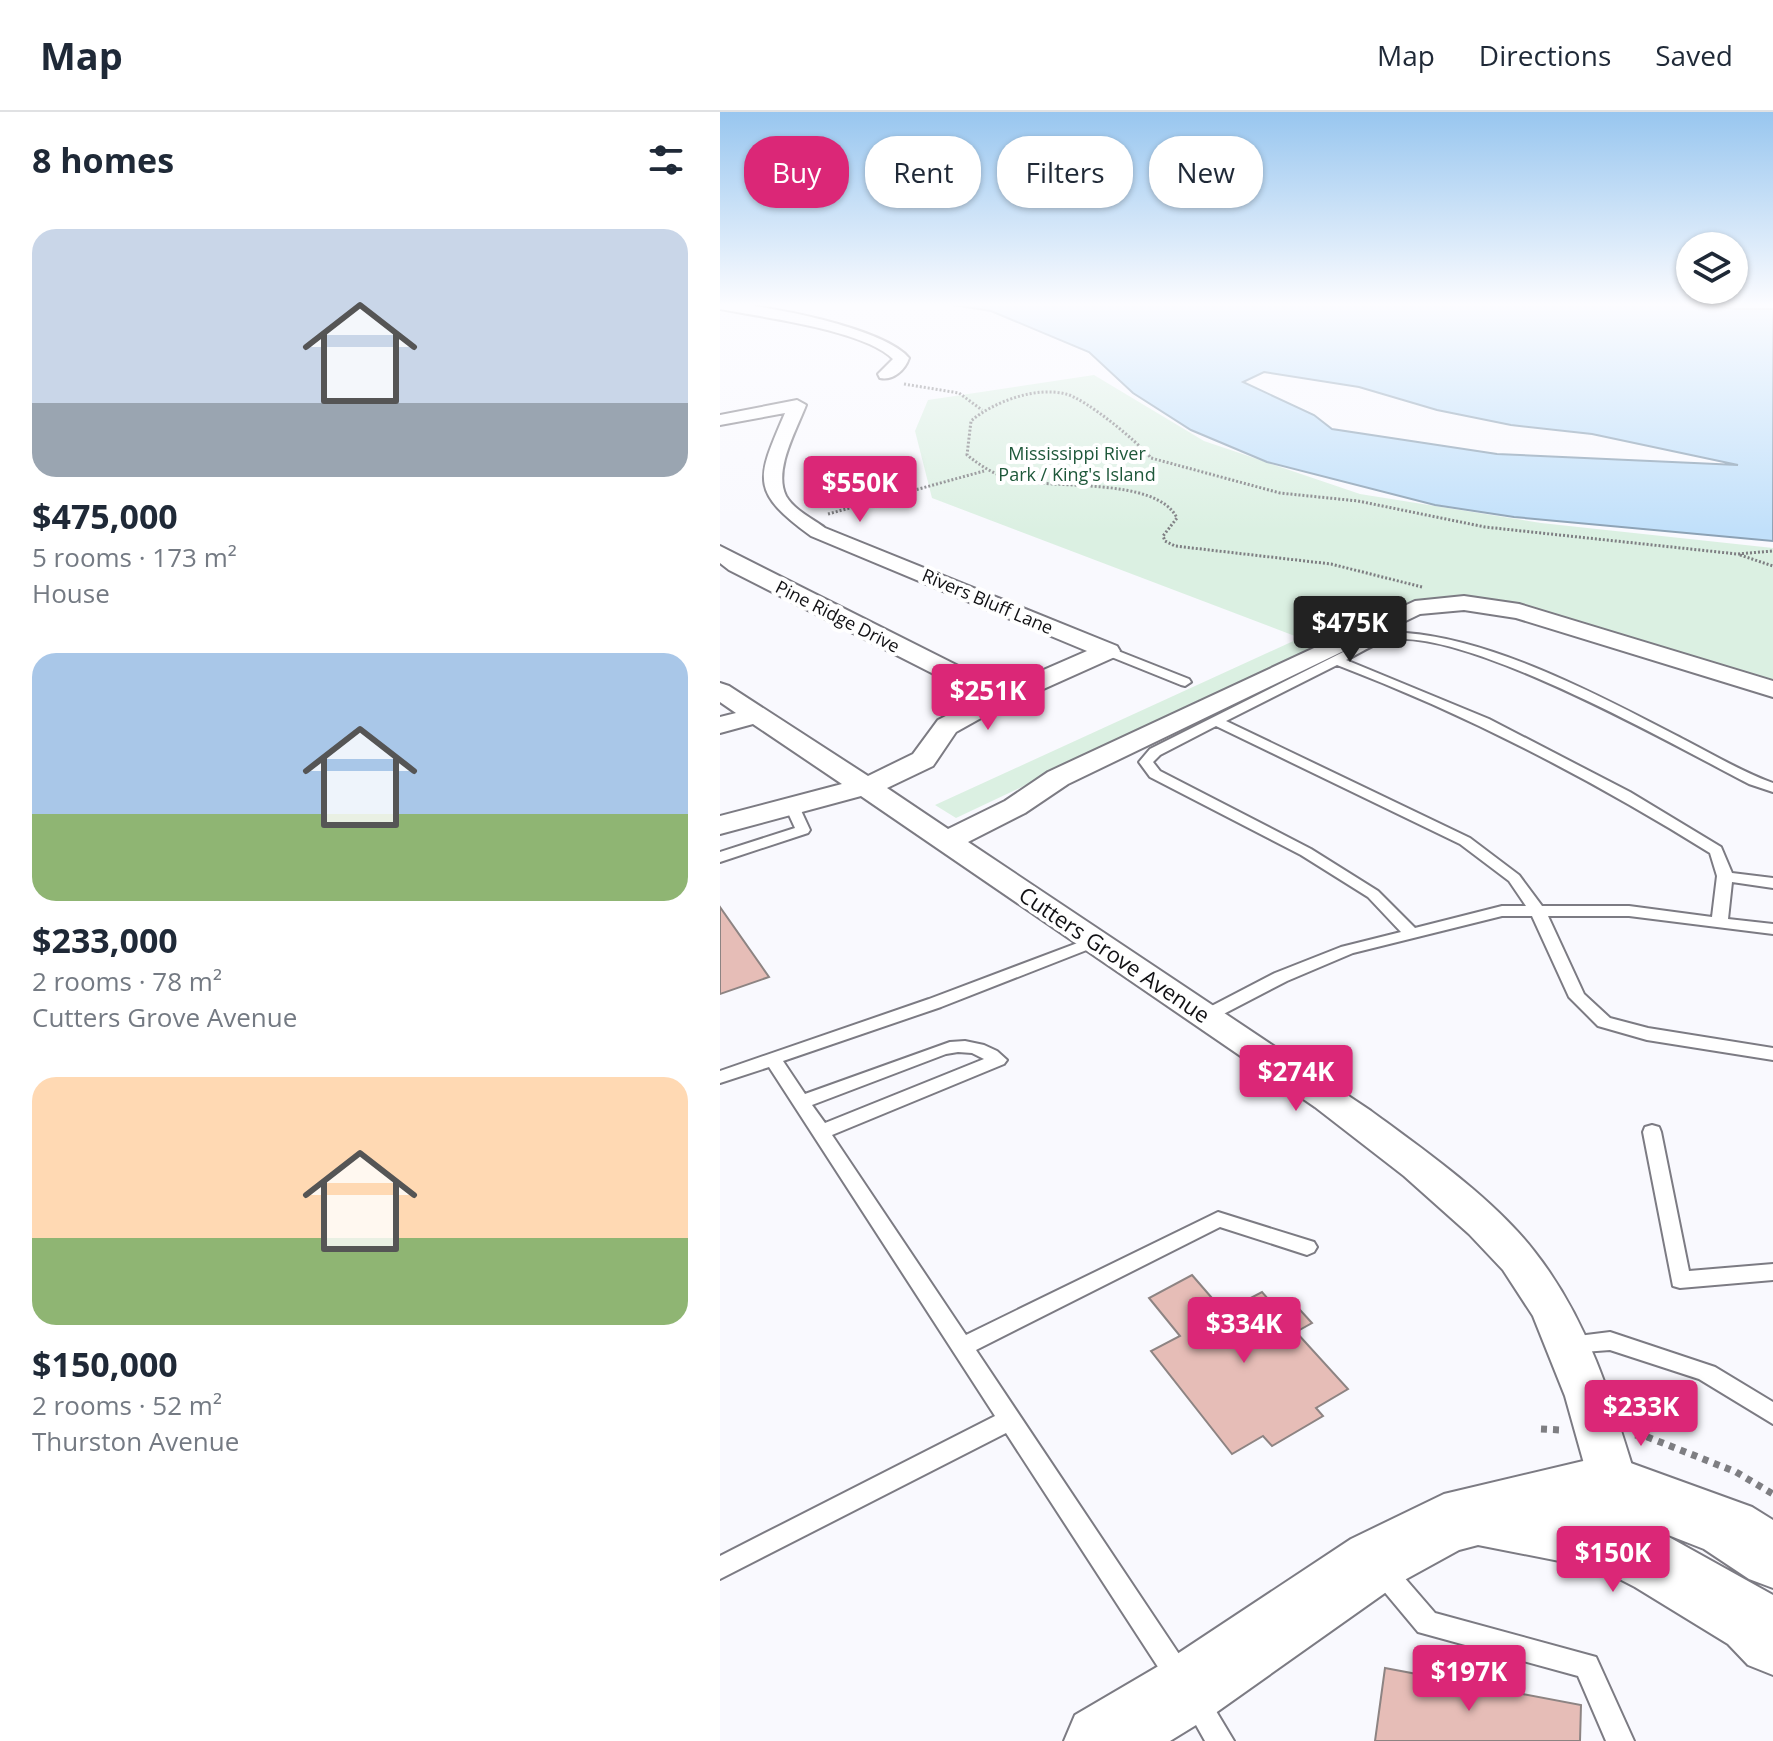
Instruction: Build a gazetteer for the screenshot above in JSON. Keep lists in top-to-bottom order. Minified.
{"streets":{"street":["Rivers Bluff Lane","Pine Ridge Drive","Cutters Grove Avenue"]},"parks":["Mississippi River Park / King's Island"],"page":{"header":"Map","nav":["Map","Directions","Saved"],"heading":"8 homes","chip":["Buy","Rent","Filters","New"],"list":[{"name":"$475,000","note":"5 rooms · 173 m² · House"},{"name":"$233,000","note":"2 rooms · 78 m² · Cutters Grove Avenue"},{"name":"$150,000","note":"2 rooms · 52 m² · Thurston Avenue"}],"price":["$550K","$475K","$251K","$274K","$334K","$233K","$150K","$197K"]}}
